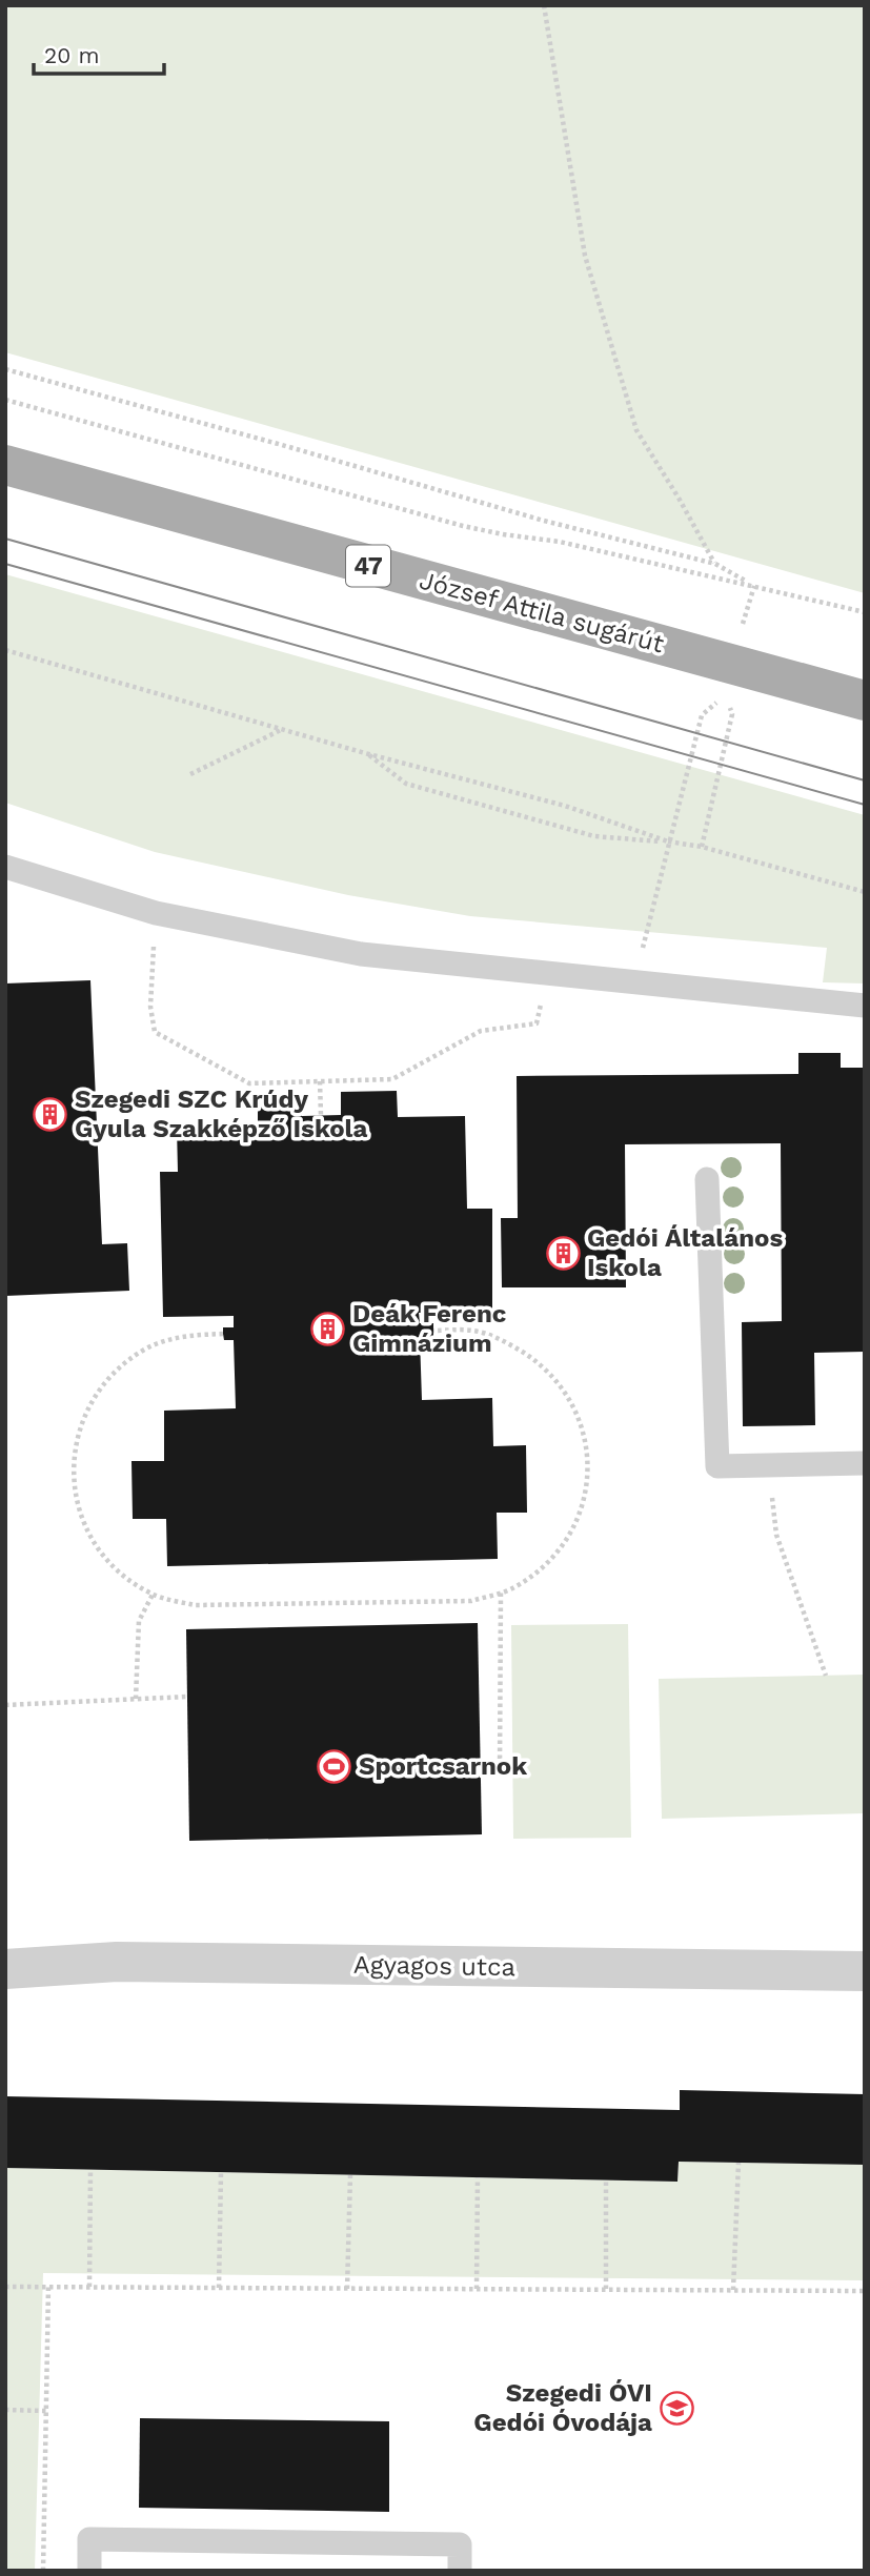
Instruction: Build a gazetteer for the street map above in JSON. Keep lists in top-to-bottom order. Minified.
{"streets":{"main road":["47","József Attila sugárút"],"street":["Agyagos utca"]},"places":{"building":["Szegedi SZC Krúdy Gyula Szakképző Iskola","Gedói Általános Iskola","Deák Ferenc Gimnázium"],"sports":["Sportcsarnok"],"school or university":["Szegedi ÓVI Gedói Óvodája"]},"scale_bar":"20 m"}
